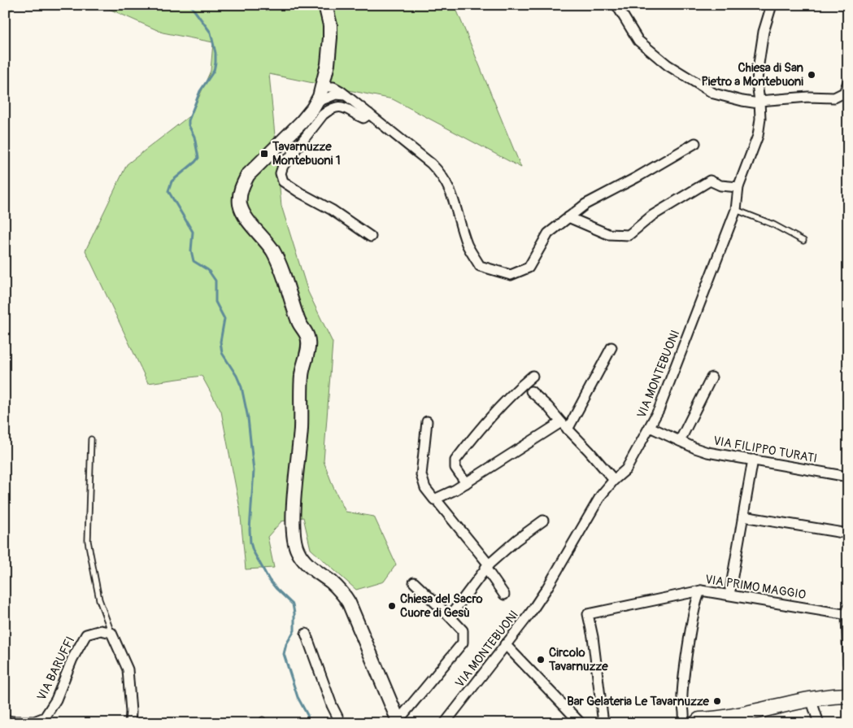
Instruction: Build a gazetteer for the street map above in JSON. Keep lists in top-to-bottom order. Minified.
{"streets":{"street":["VIA MONTEBUONI","VIA FILIPPO TURATI","VIA PRIMO MAGGIO","VIA BARUFFI"]},"crossings":[["VIA MONTEBUONI","VIA FILIPPO TURATI"]],"places":{"other":["Chiesa di San Pietro a Montebuoni","Chiesa del Sacro Cuore di Gesù","Circolo Tavarnuzze","Bar Gelateria Le Tavarnuzze"],"transit":["Tavarnuzze Montebuoni 1"]}}
